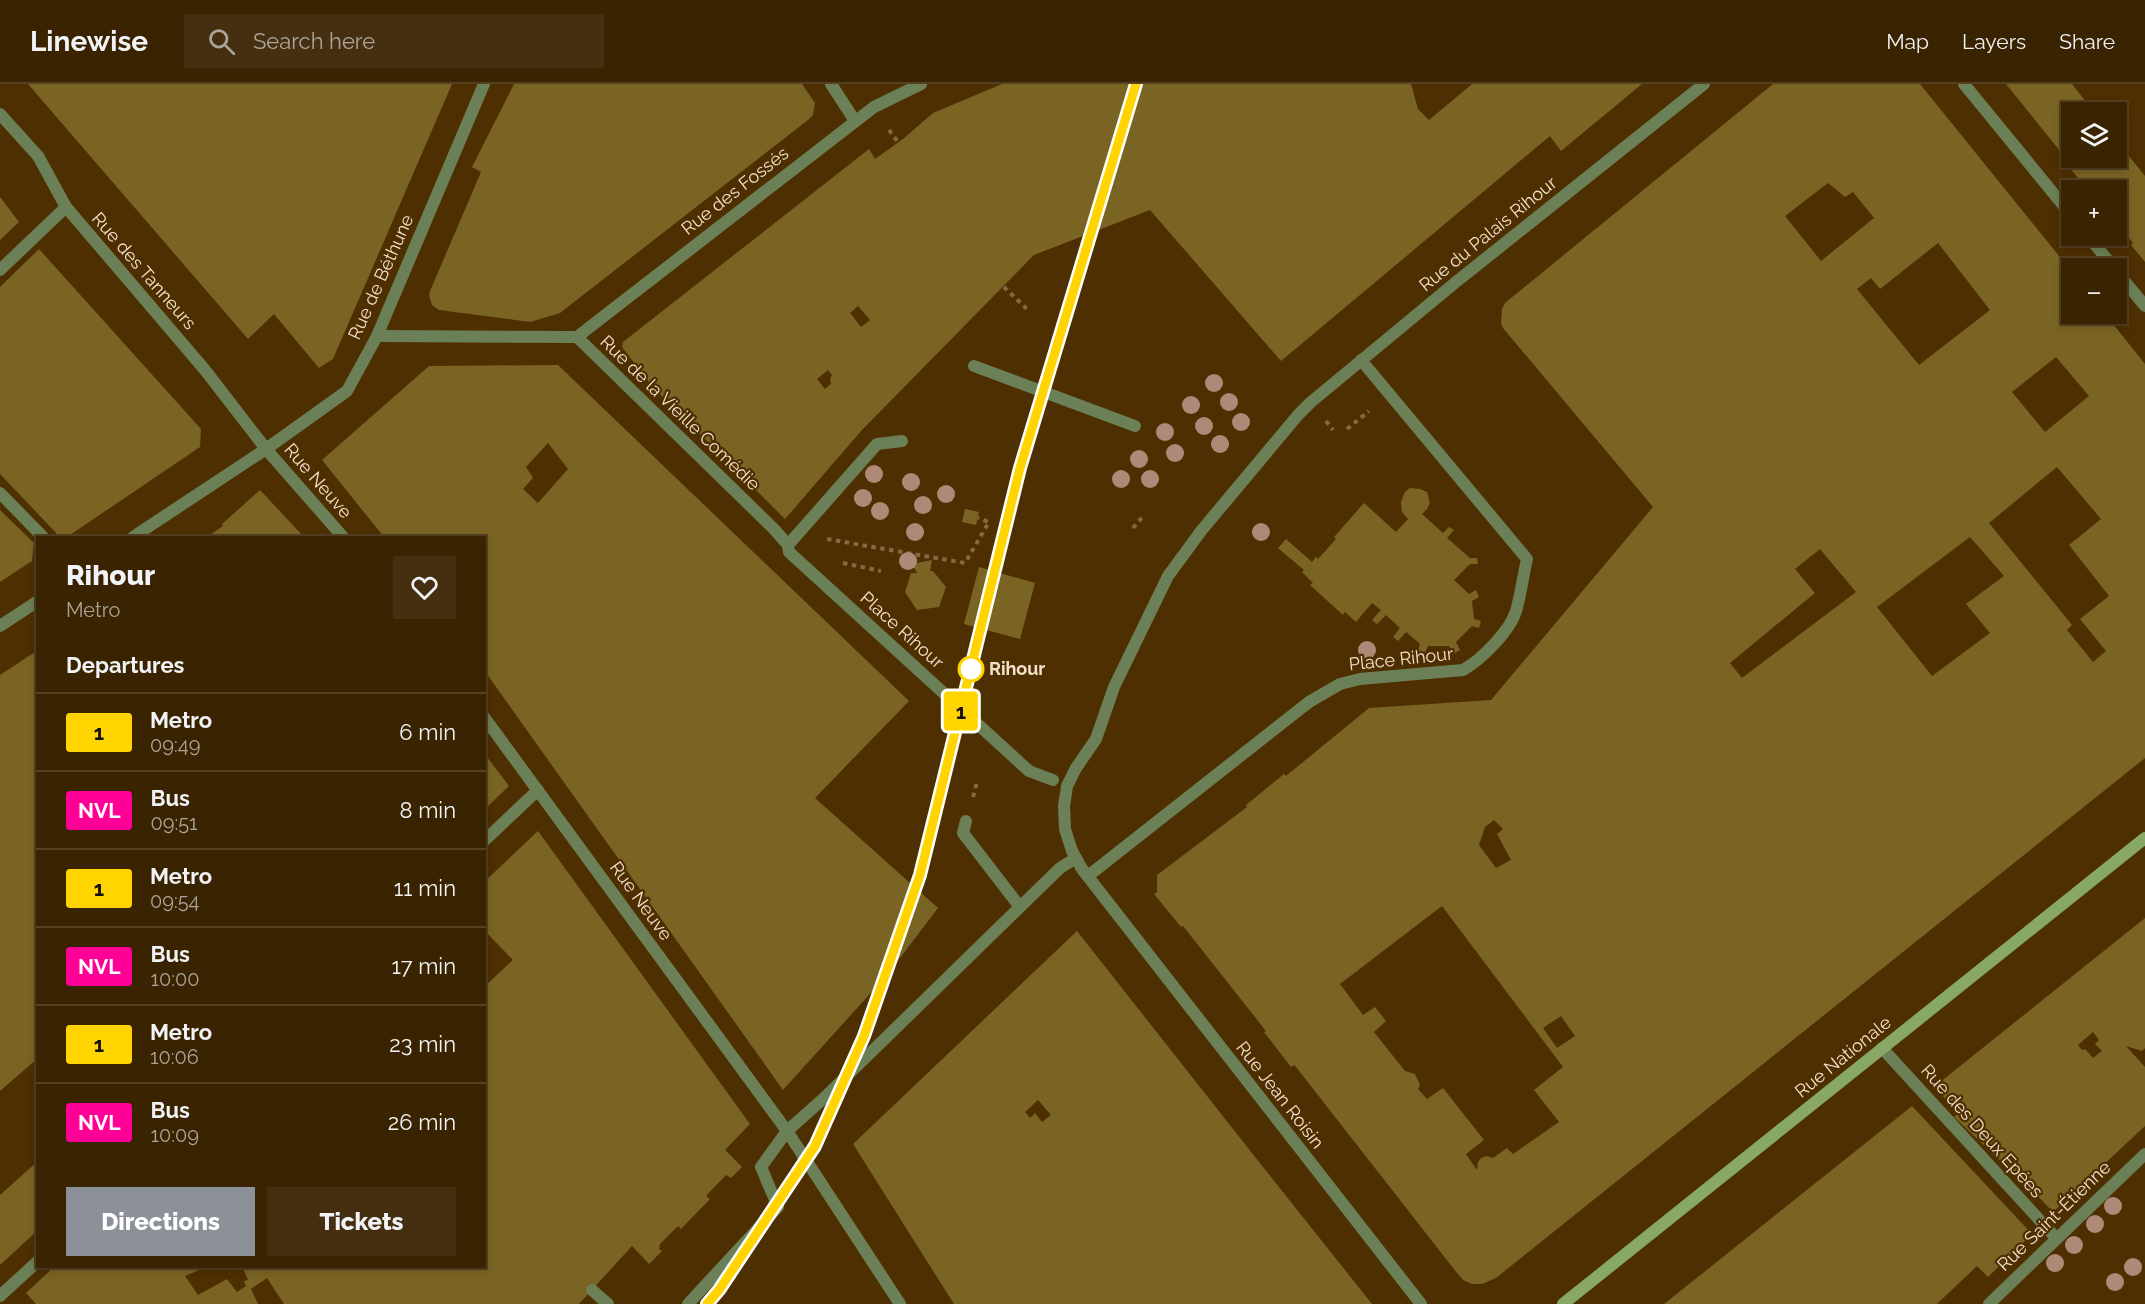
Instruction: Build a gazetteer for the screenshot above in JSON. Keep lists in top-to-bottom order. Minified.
{"streets":{"street":["Rue des Fossés","Rue du Palais Rihour","Rue des Tanneurs","Rue de Béthune","Rue de la Vieille Comédie","Rue Neuve","Place Rihour","Rue Nationale","Rue Jean Roisin","Rue des Deux Epées","Rue Saint-Étienne"]},"crossings":[["Rue des Fossés","Rue de la Vieille Comédie"],["Rue du Palais Rihour","Place Rihour"],["Rue des Tanneurs","Rue de Béthune"],["Rue des Tanneurs","Rue Neuve"],["Rue de Béthune","Rue de la Vieille Comédie"],["Rue de Béthune","Rue Neuve"],["Rue de la Vieille Comédie","Place Rihour"],["Place Rihour","Rue Jean Roisin"],["Rue Nationale","Rue des Deux Epées"],["Rue des Deux Epées","Rue Saint-Étienne"]],"places":["Rihour"],"lines":["metro line 1"],"page":{"header":"Linewise","search":"Search here","nav":["Map","Layers","Share"],"on_map":"1","map_buttons":["+","−"],"heading":[["Rihour","Metro"],"Departures"],"list":[{"mark":"1","name":"Metro","note":"09:49","value":"6 min"},{"mark":"NVL","name":"Bus","note":"09:51","value":"8 min"},{"mark":"1","name":"Metro","note":"09:54","value":"11 min"},{"mark":"NVL","name":"Bus","note":"10:00","value":"17 min"},{"mark":"1","name":"Metro","note":"10:06","value":"23 min"},{"mark":"NVL","name":"Bus","note":"10:09","value":"26 min"}],"buttons":["Directions","Tickets"]}}
